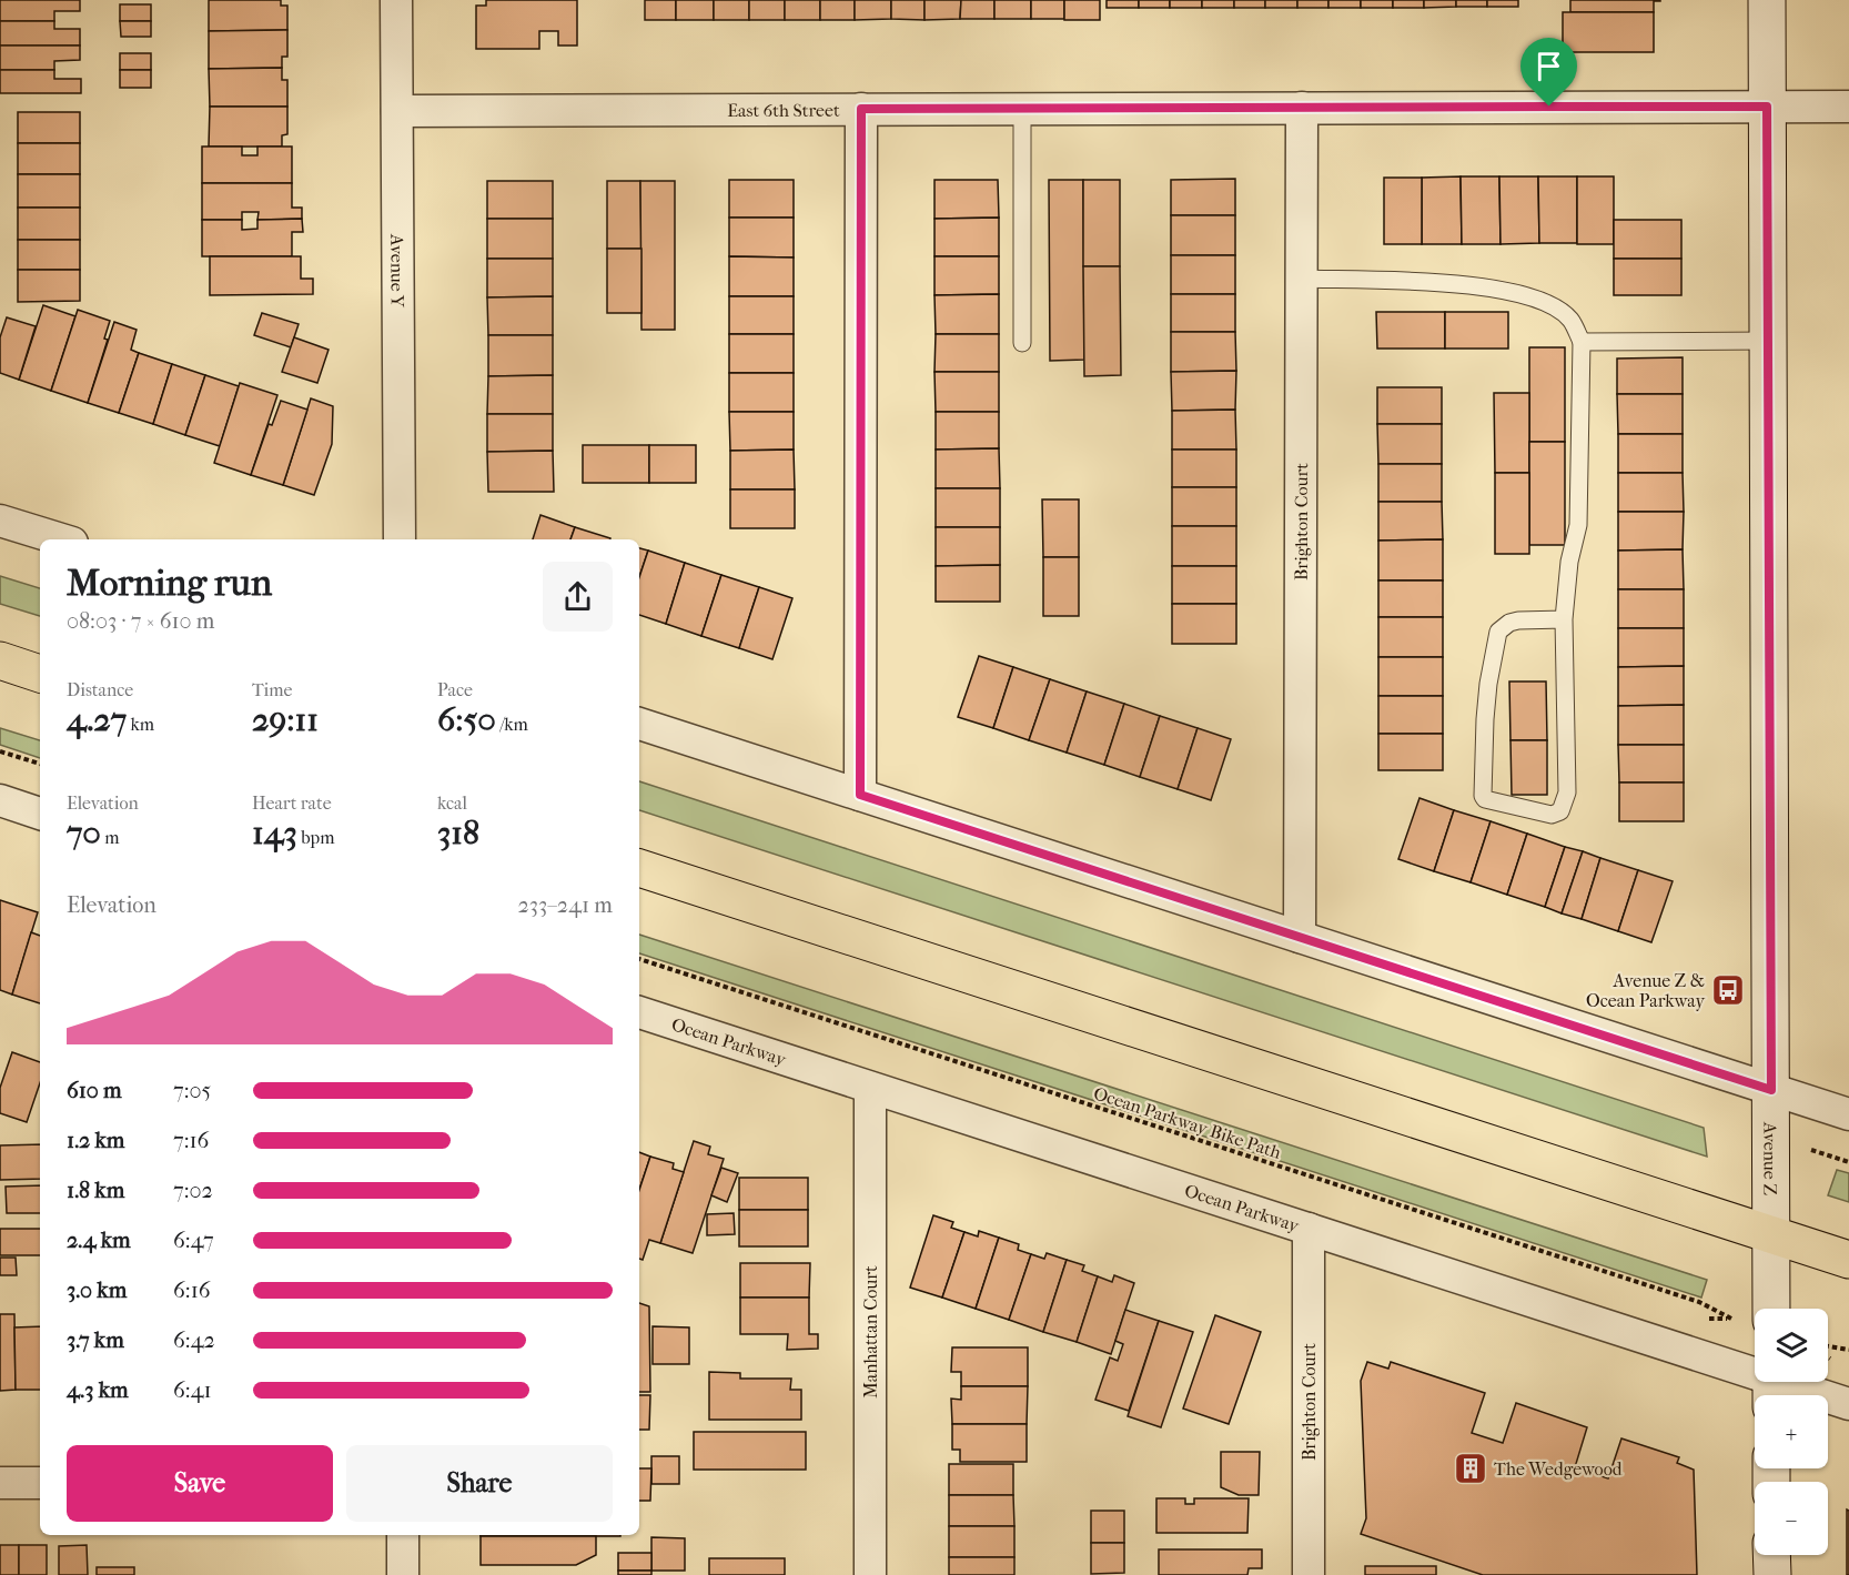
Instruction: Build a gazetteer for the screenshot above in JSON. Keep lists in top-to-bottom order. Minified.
{"streets":{"street":["East 6th Street","Avenue Y","Brighton Court","Ocean Parkway","Avenue Z","Manhattan Court"],"path":["Ocean Parkway Bike Path"]},"crossings":[["East 6th Street","Avenue Y"],["East 6th Street","Brighton Court"],["East 6th Street","Avenue Z"],["Brighton Court","Ocean Parkway"],["Ocean Parkway","Manhattan Court"]],"places":{"bus stop":["Avenue Z & Ocean Parkway"],"building":["The Wedgewood"]},"page":{"heading":["Morning run","08:03 · 7 × 610 m"],"stats":[["Distance","4.27 km"],["Time","29:11"],["Pace","6:50 /km"],["Elevation","70 m"],["Heart rate","143 bpm"],["kcal","318"]],"chart":["Elevation","233–241 m"],"list":[{"name":"610 m","note":"7:05"},{"name":"1.2 km","note":"7:16"},{"name":"1.8 km","note":"7:02"},{"name":"2.4 km","note":"6:47"},{"name":"3.0 km","note":"6:16"},{"name":"3.7 km","note":"6:42"},{"name":"4.3 km","note":"6:41"}],"map_buttons":["+","−"],"buttons":["Save","Share"]}}
